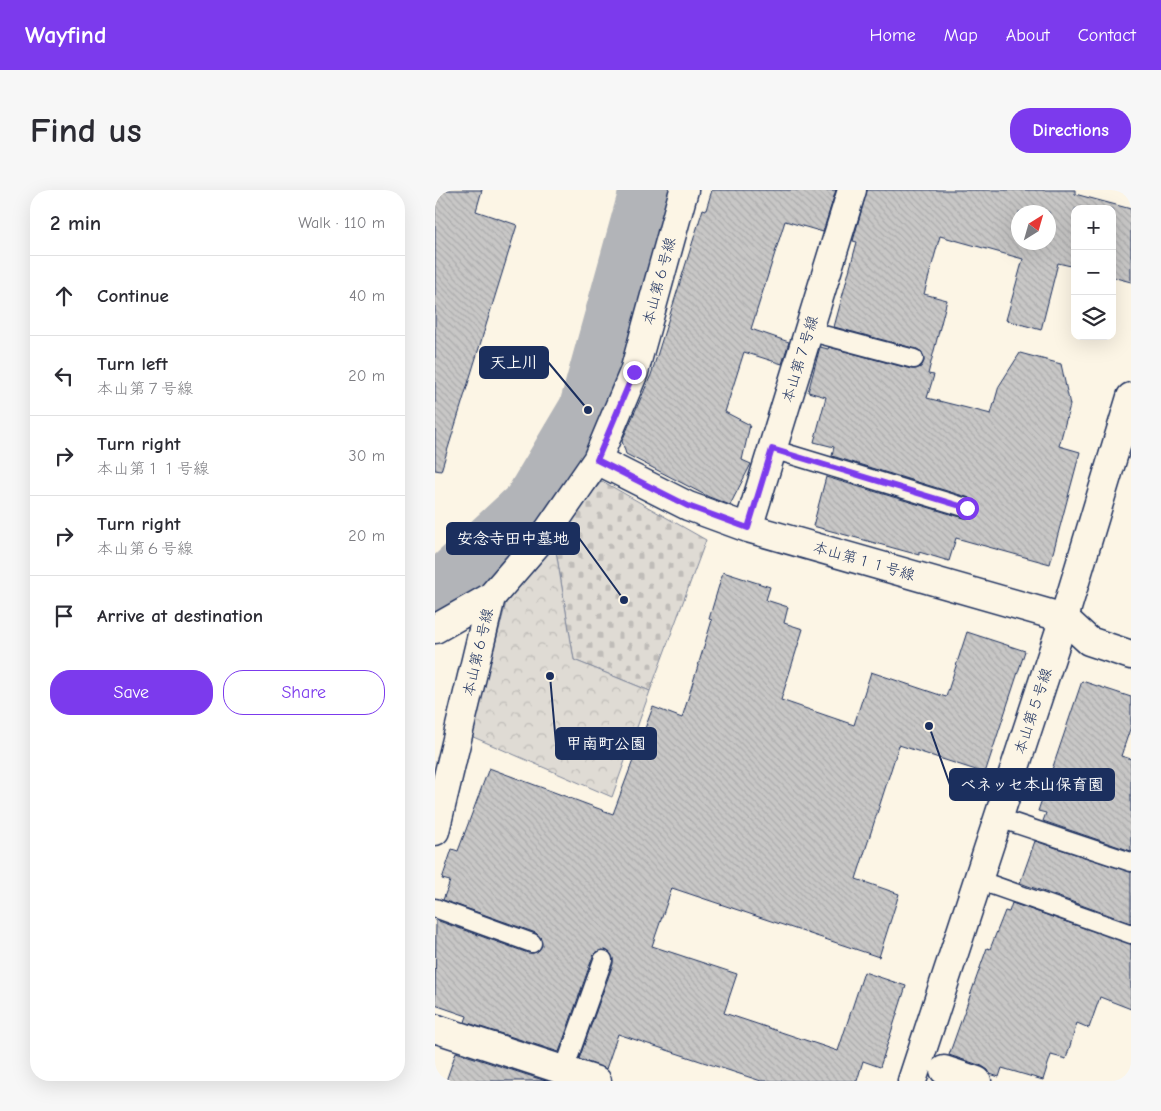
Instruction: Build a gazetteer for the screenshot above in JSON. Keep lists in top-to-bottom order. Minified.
{"streets":{"street":["本山第６号線","本山第７号線","本山第１１号線","本山第５号線"]},"crossings":[["本山第６号線","本山第１１号線"],["本山第７号線","本山第１１号線"],["本山第１１号線","本山第５号線"]],"places":["天上川","安念寺田中墓地","甲南町公園","ベネッセ本山保育園"],"north":"top right","page":{"header":"Wayfind","nav":["Home","Map","About","Contact"],"buttons":["Directions",["Save","Share"]],"title":"Find us","heading":["2 min","Walk · 110 m"],"map_buttons":["+","−"],"list":[["Continue","40 m"],["Turn left","本山第７号線","20 m"],["Turn right","本山第１１号線","30 m"],["Turn right","本山第６号線","20 m"],"Arrive at destination"]}}
